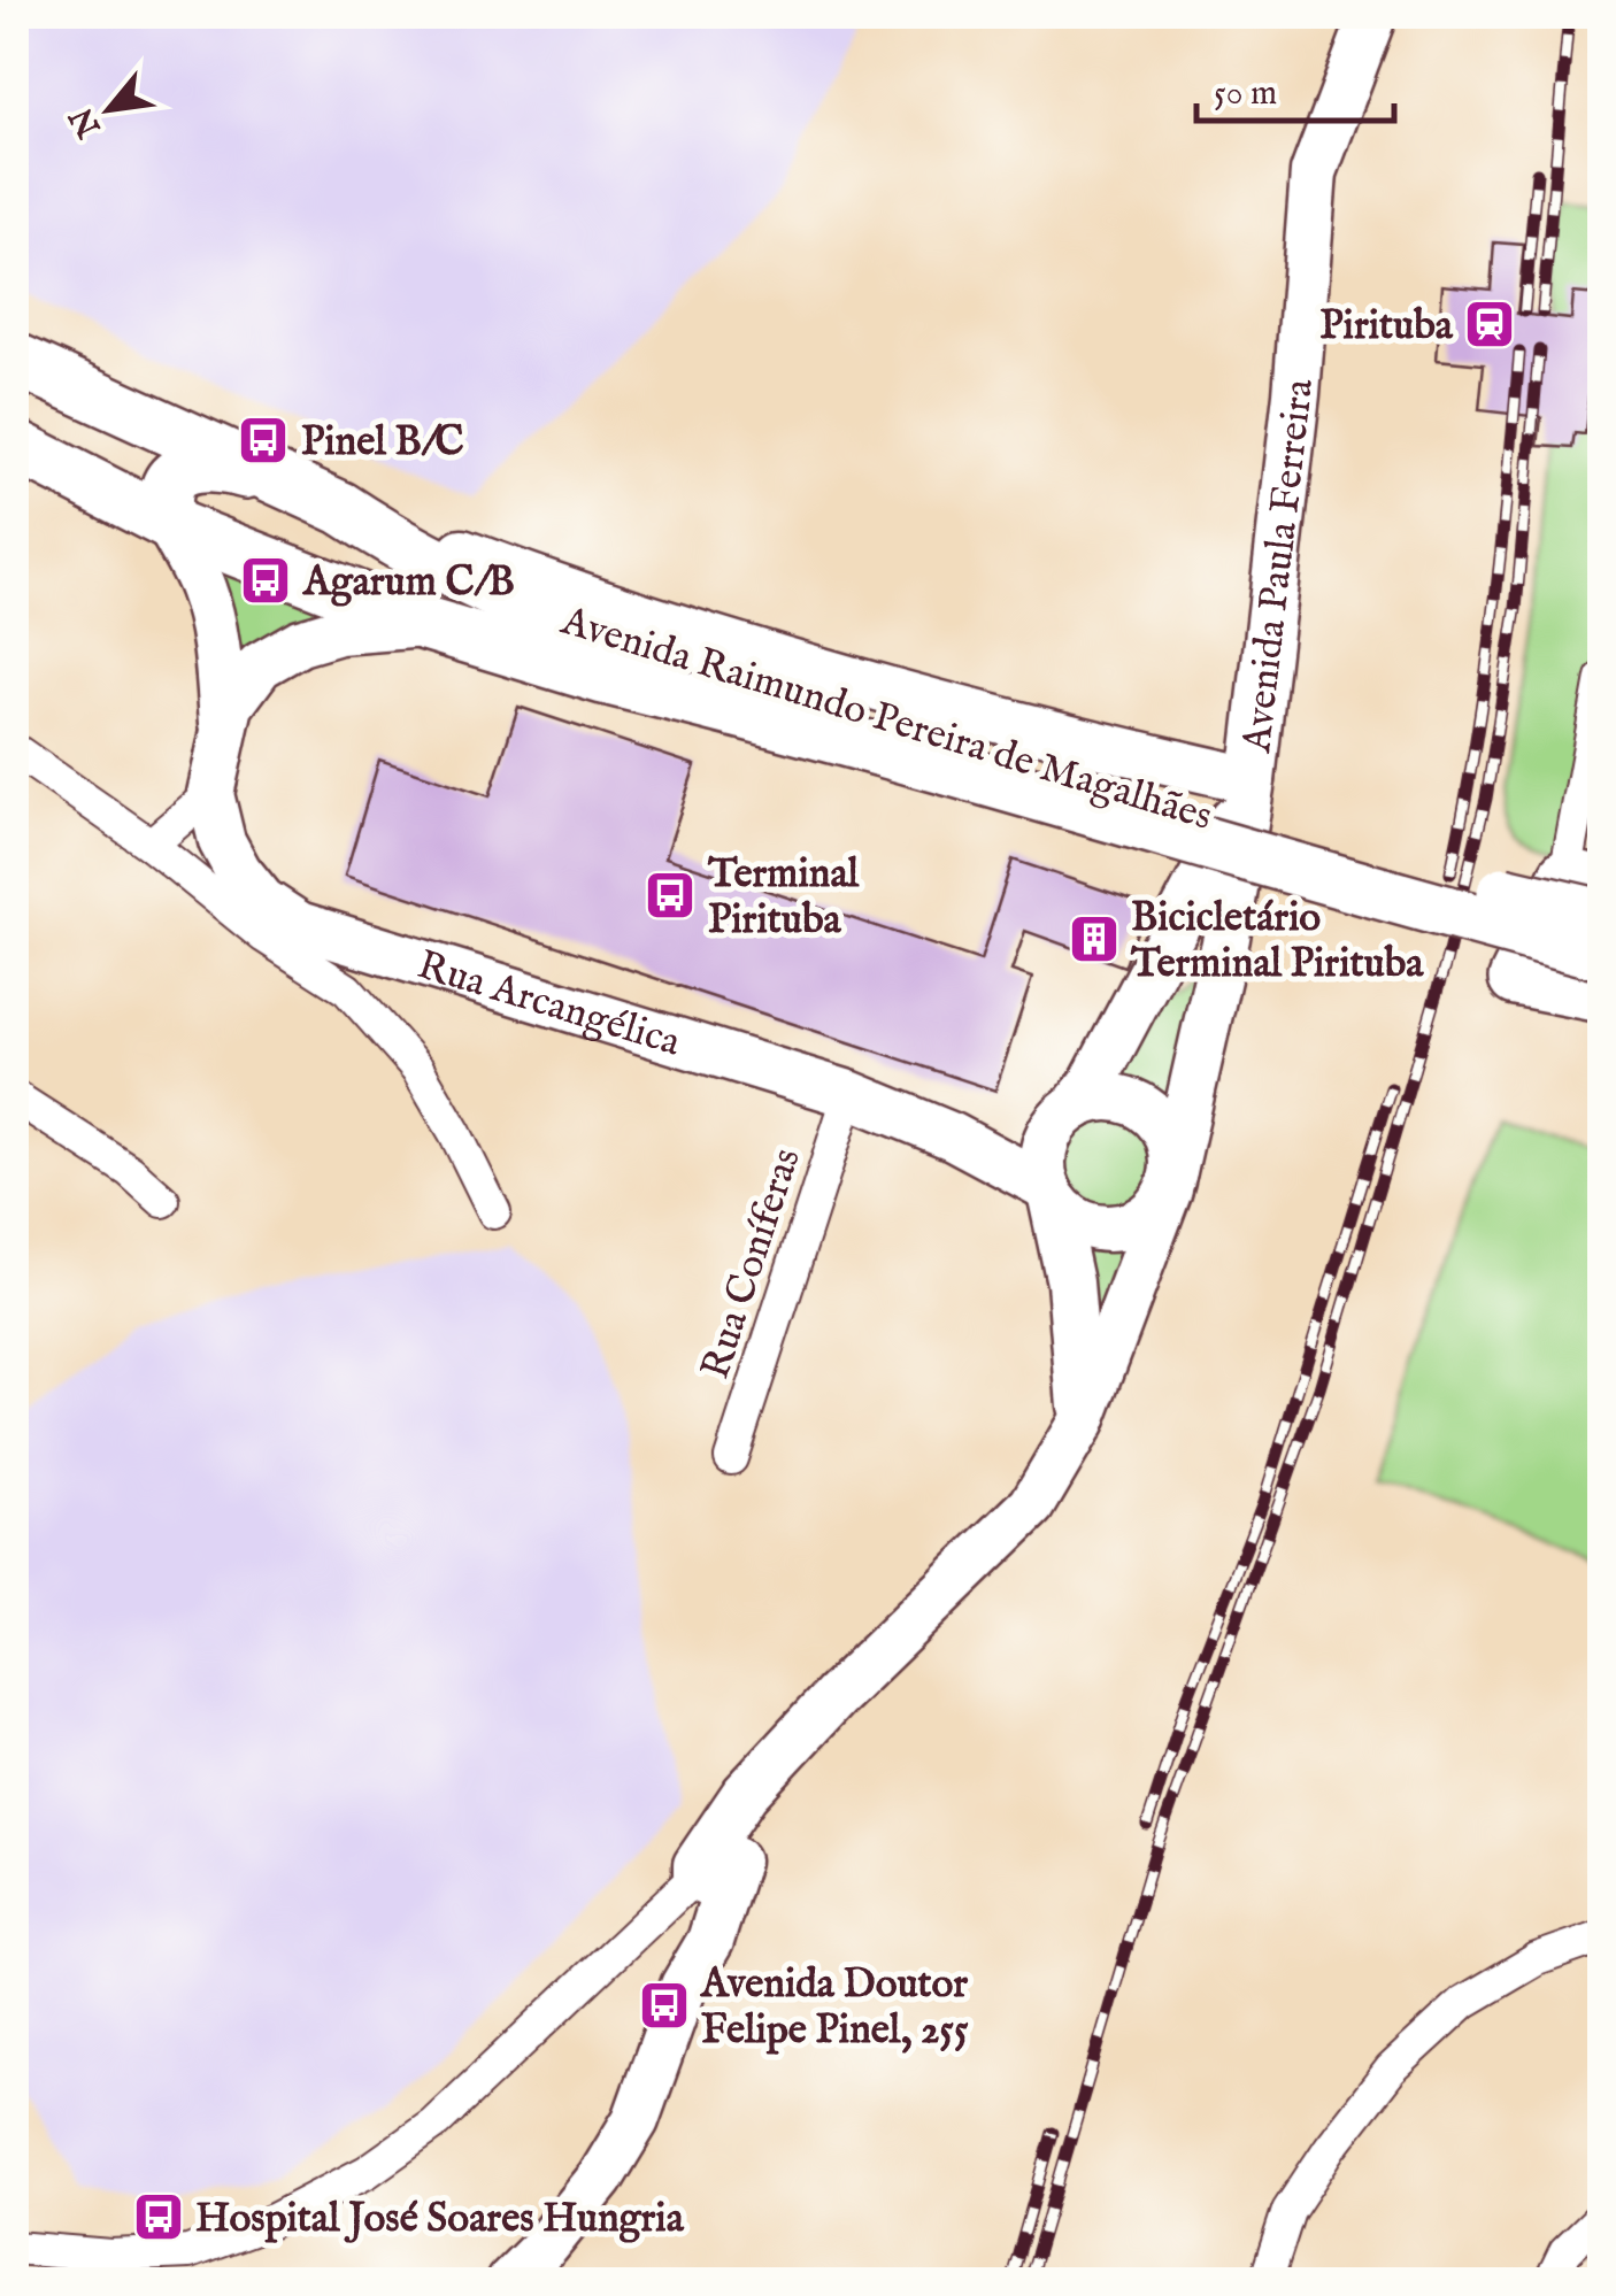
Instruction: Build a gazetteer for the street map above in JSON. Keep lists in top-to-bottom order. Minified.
{"streets":{"main road":["Avenida Paula Ferreira","Avenida Raimundo Pereira de Magalhães","Rua Arcangélica"],"street":["Rua Coníferas"]},"crossings":[["Avenida Paula Ferreira","Rua Arcangélica"],["Rua Arcangélica","Rua Coníferas"]],"places":{"station":["Pirituba"],"bus stop":["Pinel B/C","Agarum C/B","Terminal Pirituba","Avenida Doutor Felipe Pinel, 255","Hospital José Soares Hungria"],"building":["Bicicletário Terminal Pirituba"]},"scale_bar":"50 m","north":"bottom left"}
